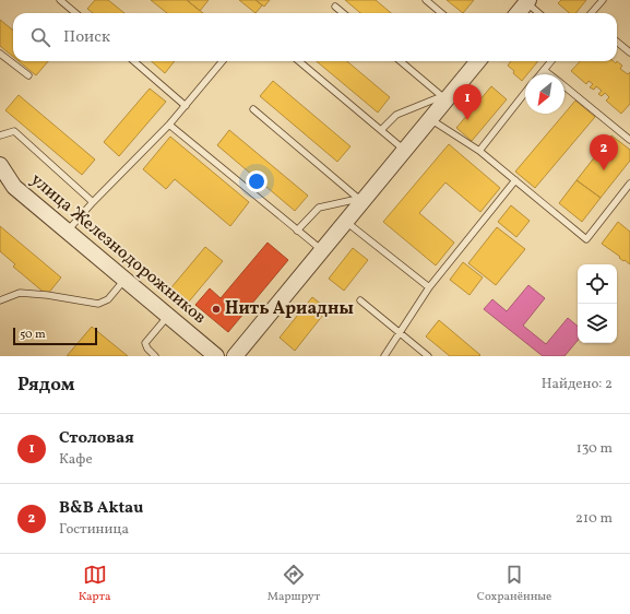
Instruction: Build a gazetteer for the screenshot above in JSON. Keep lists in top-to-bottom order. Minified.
{"streets":{"street":["улица Железнодорожников"]},"places":["Нить Ариадны"],"scale_bar":"50 m","north":"bottom left","page":{"search":"Поиск","pins":["1","2"],"scale":"50 m","heading":["Рядом","Найдено: 2"],"list":[{"mark":"1","name":"Столовая","note":"Кафе","value":"130 m"},{"mark":"2","name":"B&B Aktau","note":"Гостиница","value":"210 m"}],"nav":["Карта","Маршрут","Сохранённые"]}}
